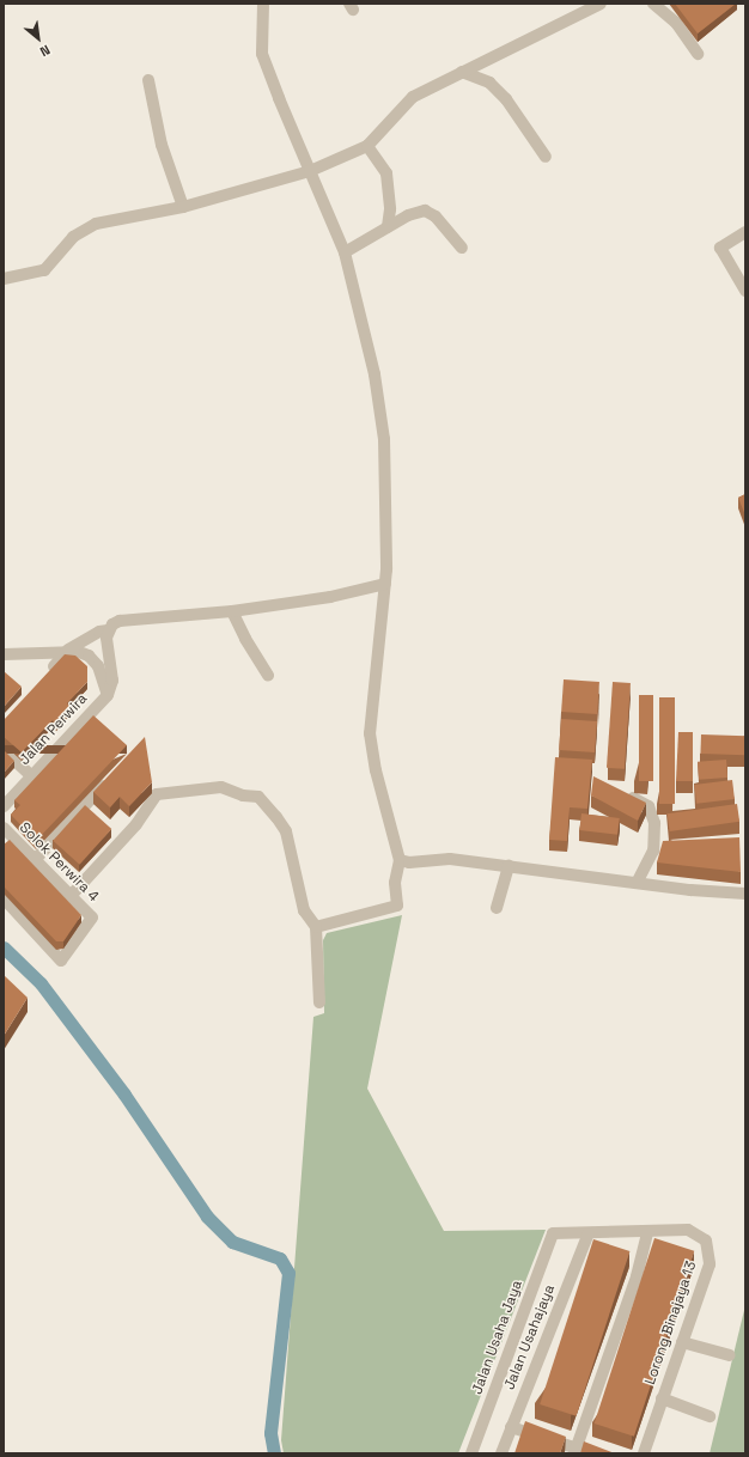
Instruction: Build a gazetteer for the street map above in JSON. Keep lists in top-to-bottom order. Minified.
{"streets":{"street":["Jalan Perwira","Solok Perwira 4","Lorong Binajaya 13","Jalan Usaha Jaya","Jalan Usahajaya"]},"crossings":[["Lorong Binajaya 13","Jalan Usaha Jaya"],["Lorong Binajaya 13","Jalan Usahajaya"]],"north":"bottom right"}
